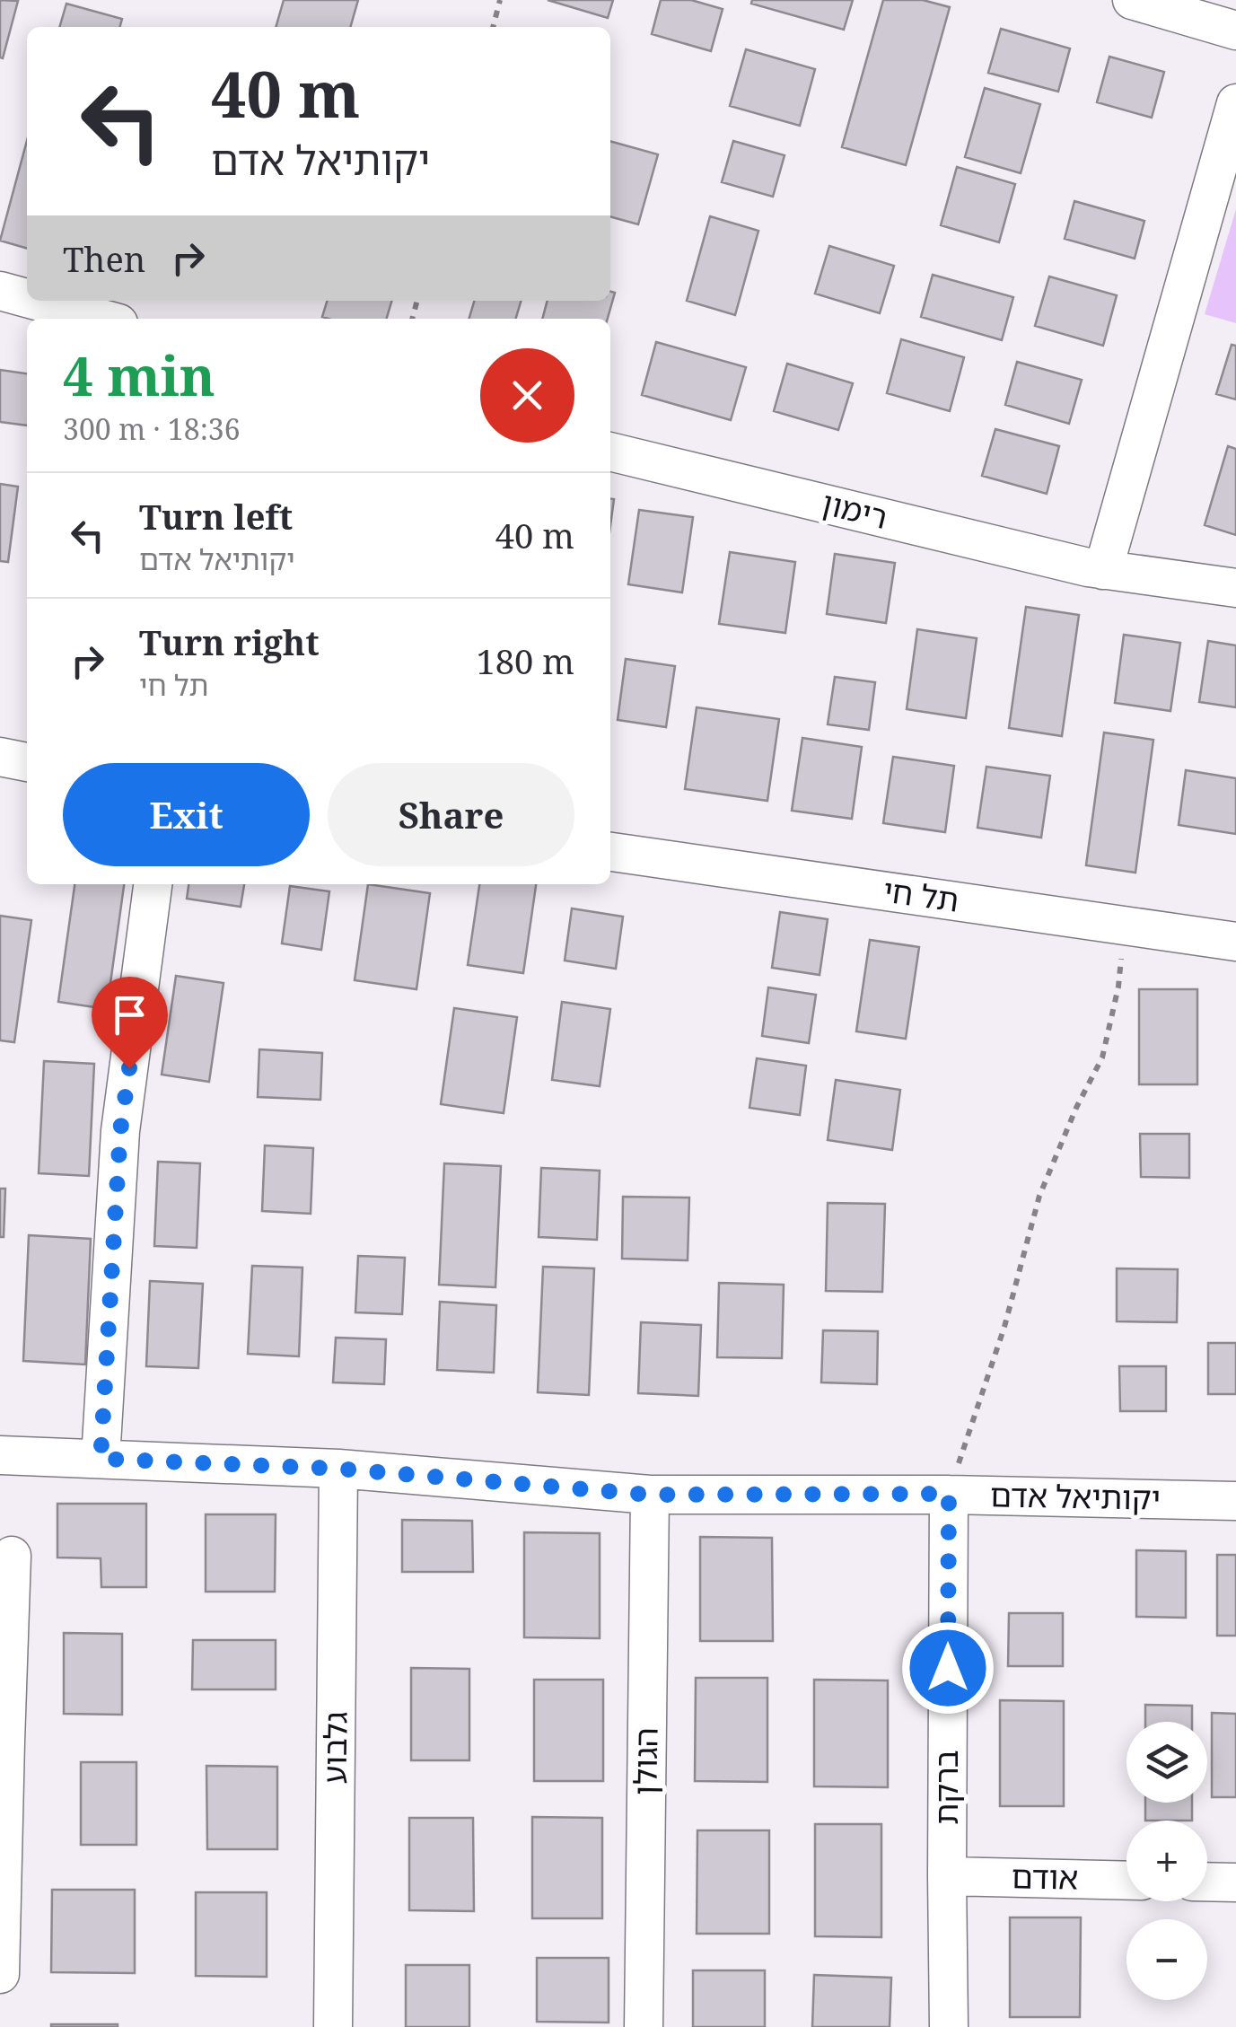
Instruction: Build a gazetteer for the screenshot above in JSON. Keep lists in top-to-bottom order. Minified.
{"streets":{"street":["רימון","תל חי","יקותיאל אדם","גלבוע","הגולן","ברקת","אודם"]},"crossings":[["יקותיאל אדם","גלבוע"],["יקותיאל אדם","הגולן"],["יקותיאל אדם","ברקת"],["ברקת","אודם"]],"page":{"turn":["40 m","יקותיאל אדם"],"then":"Then","heading":["4 min","300 m · 18:36"],"list":[{"name":"Turn left","note":"יקותיאל אדם","value":"40 m"},{"name":"Turn right","note":"תל חי","value":"180 m"}],"buttons":["Exit","Share"],"map_buttons":["+","−"]}}
